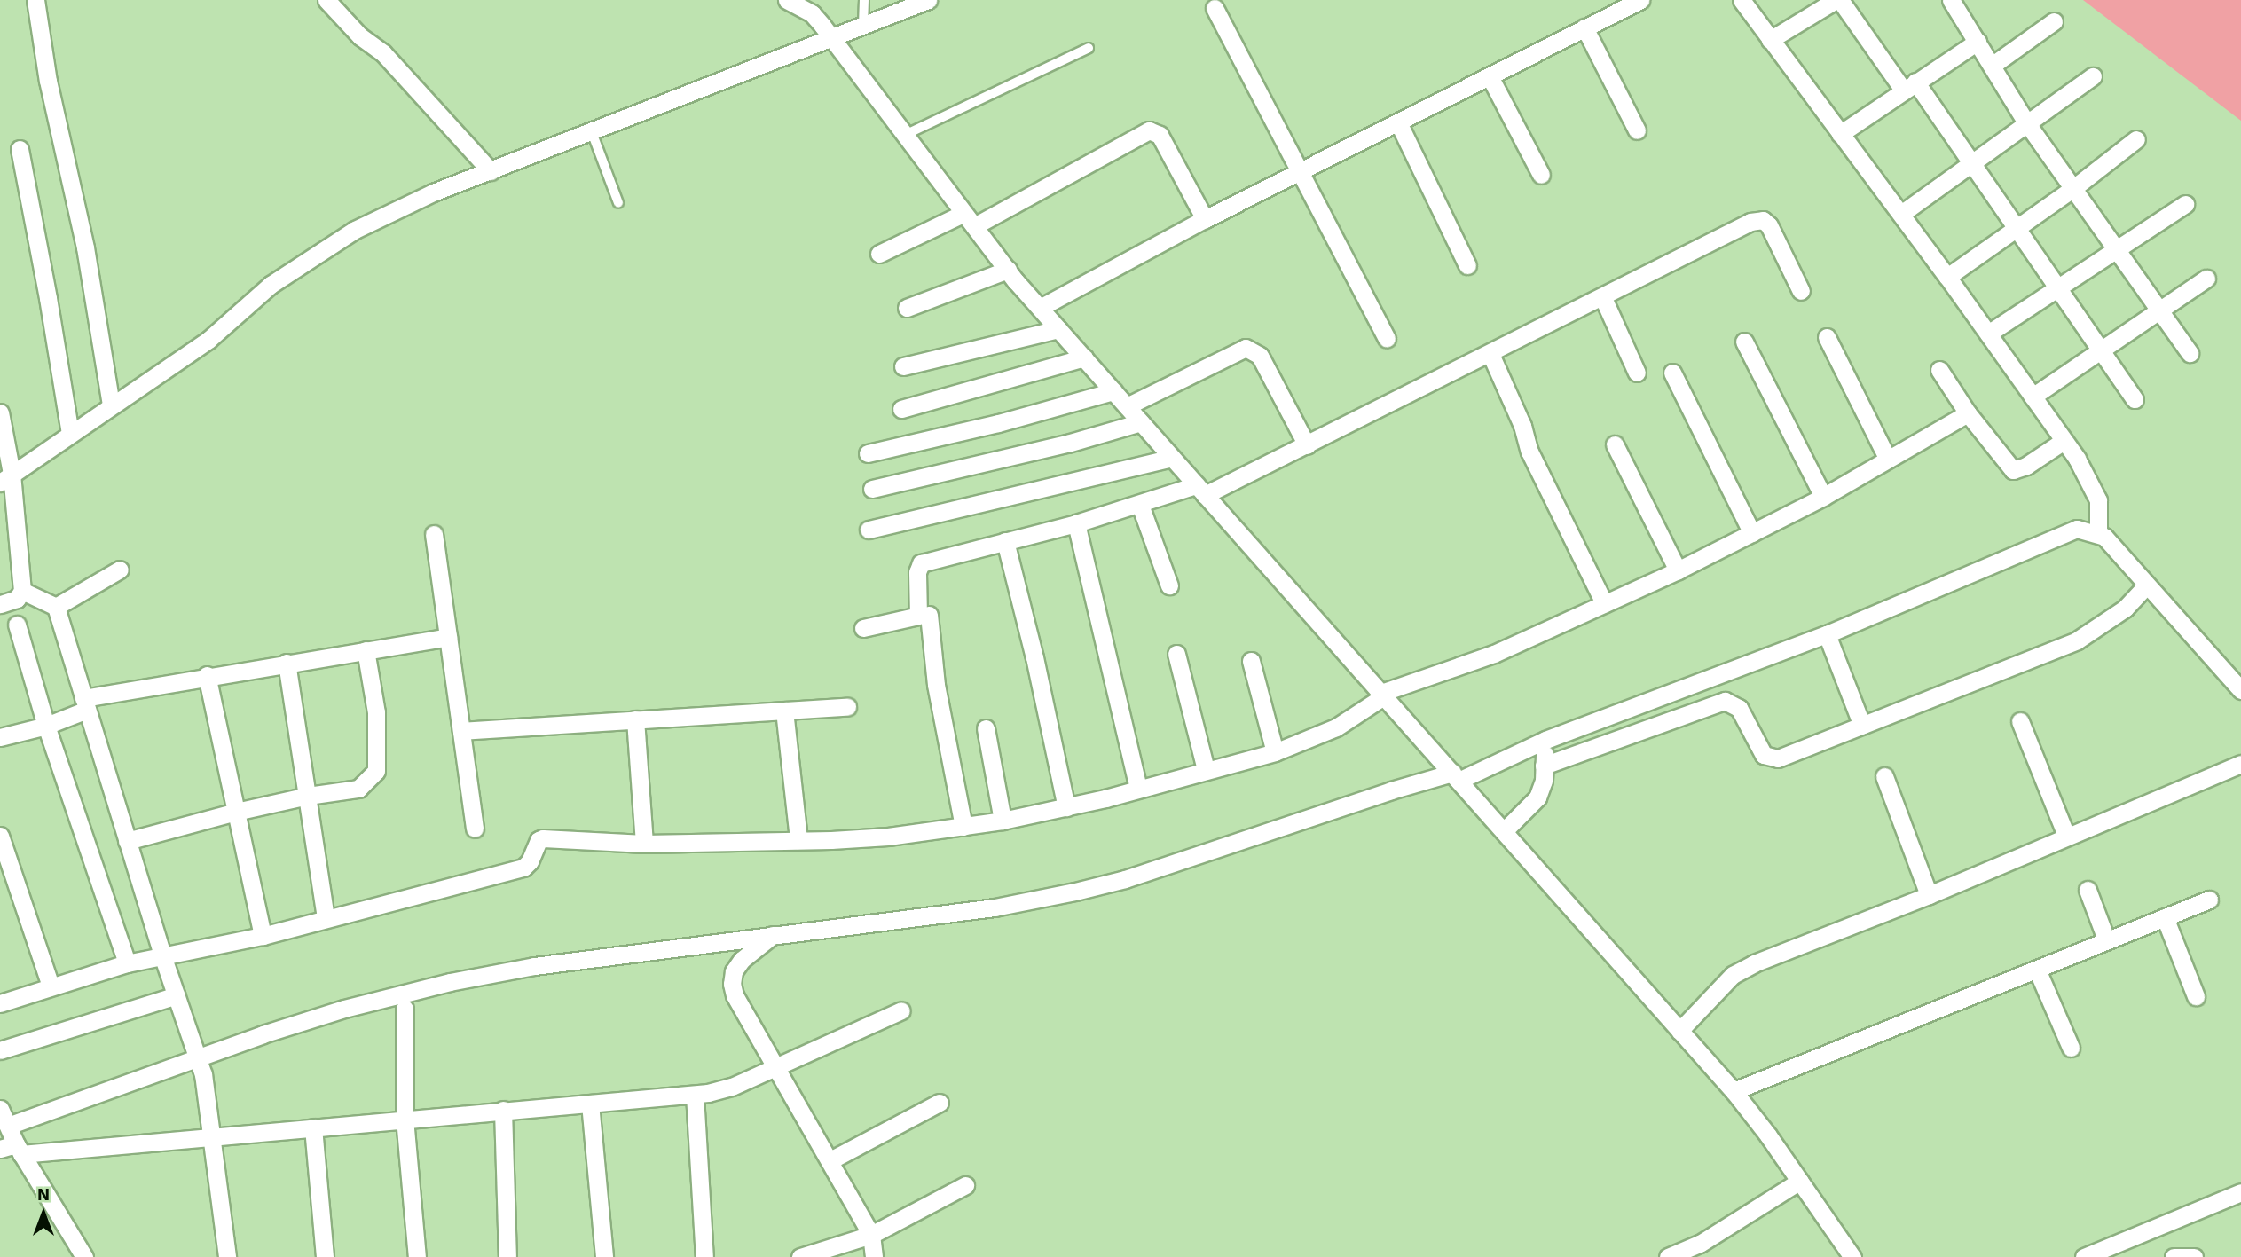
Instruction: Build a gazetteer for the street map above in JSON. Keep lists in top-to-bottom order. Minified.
{"north":"top"}
